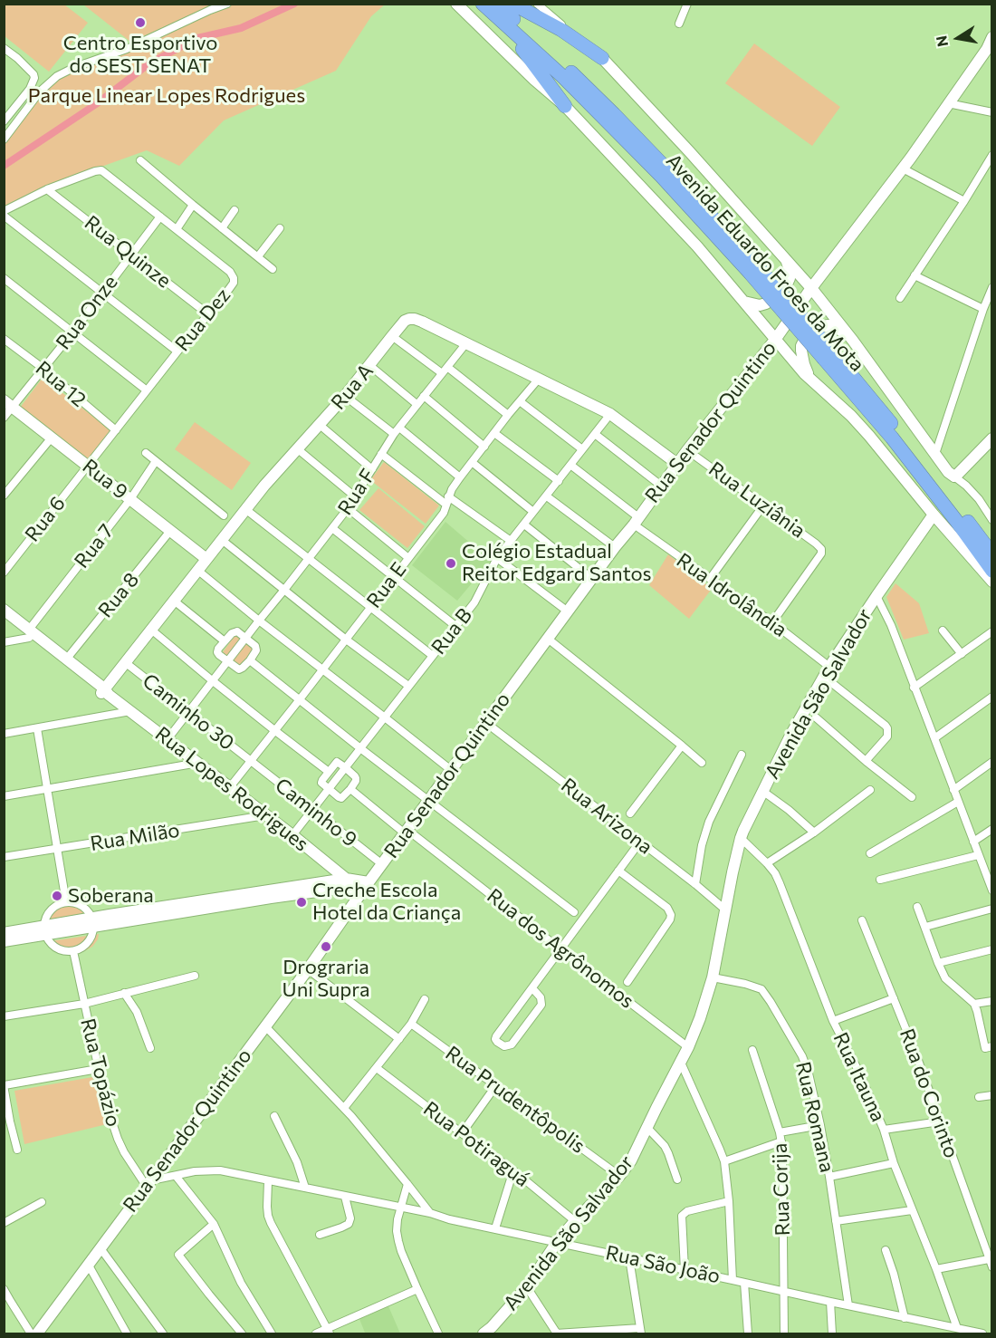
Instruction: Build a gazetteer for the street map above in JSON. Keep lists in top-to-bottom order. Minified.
{"streets":{"highway":["Avenida Eduardo Froes da Mota"],"street":["Rua Quinze","Rua Onze","Rua Dez","Rua 12","Rua A","Rua Senador Quintino","Rua 9","Rua F","Rua Luziânia","Rua 6","Rua 7","Rua E","Rua 8","Rua Idrolândia","Rua B","Avenida São Salvador","Caminho 30","Rua Lopes Rodrigues","Caminho 9","Rua Arizona","Rua Milão","Rua dos Agrônomos","Rua Topázio","Rua Itauna","Rua do Corinto","Rua Prudentôpolis","Rua Romana","Rua Potiraguá","Rua Corija","Rua São João"]},"crossings":[["Rua Quinze","Rua Onze"],["Rua Quinze","Rua Dez"],["Rua Onze","Rua Dez"],["Rua Onze","Rua 12"],["Rua Onze","Rua 9"],["Rua Dez","Rua 12"],["Rua Dez","Rua 9"],["Rua Dez","Rua 6"],["Rua A","Rua Senador Quintino"],["Rua A","Rua 9"],["Rua A","Rua F"],["Rua A","Rua E"],["Rua A","Rua B"],["Rua A","Caminho 30"],["Rua A","Rua Lopes Rodrigues"],["Rua Senador Quintino","Rua Luziânia"],["Rua Senador Quintino","Rua Idrolândia"],["Rua Senador Quintino","Caminho 9"],["Rua Senador Quintino","Rua Arizona"],["Rua Senador Quintino","Rua dos Agrônomos"],["Rua Senador Quintino","Rua Topázio"],["Rua Senador Quintino","Rua São João"],["Rua 9","Rua 6"],["Rua 9","Rua 7"],["Rua 9","Rua 8"],["Rua Luziânia","Rua Idrolândia"],["Rua 7","Rua Lopes Rodrigues"],["Rua E","Caminho 30"],["Rua E","Rua Lopes Rodrigues"],["Rua E","Caminho 9"],["Rua 8","Rua Lopes Rodrigues"],["Rua Idrolândia","Rua B"],["Rua Idrolândia","Avenida São Salvador"],["Avenida São Salvador","Rua Arizona"],["Avenida São Salvador","Rua dos Agrônomos"],["Avenida São Salvador","Rua Itauna"],["Avenida São Salvador","Rua Prudentôpolis"],["Avenida São Salvador","Rua Romana"],["Avenida São Salvador","Rua Potiraguá"],["Avenida São Salvador","Rua São João"],["Caminho 30","Caminho 9"],["Rua Lopes Rodrigues","Rua Milão"],["Rua Topázio","Rua São João"],["Rua Itauna","Rua São João"],["Rua Romana","Rua São João"],["Rua Corija","Rua São João"]],"parks":["Parque Linear Lopes Rodrigues"],"places":["Centro Esportivo do SEST SENAT","Colégio Estadual Reitor Edgard Santos","Soberana","Creche Escola Hotel da Criança","Drograria Uni Supra"],"north":"left"}
